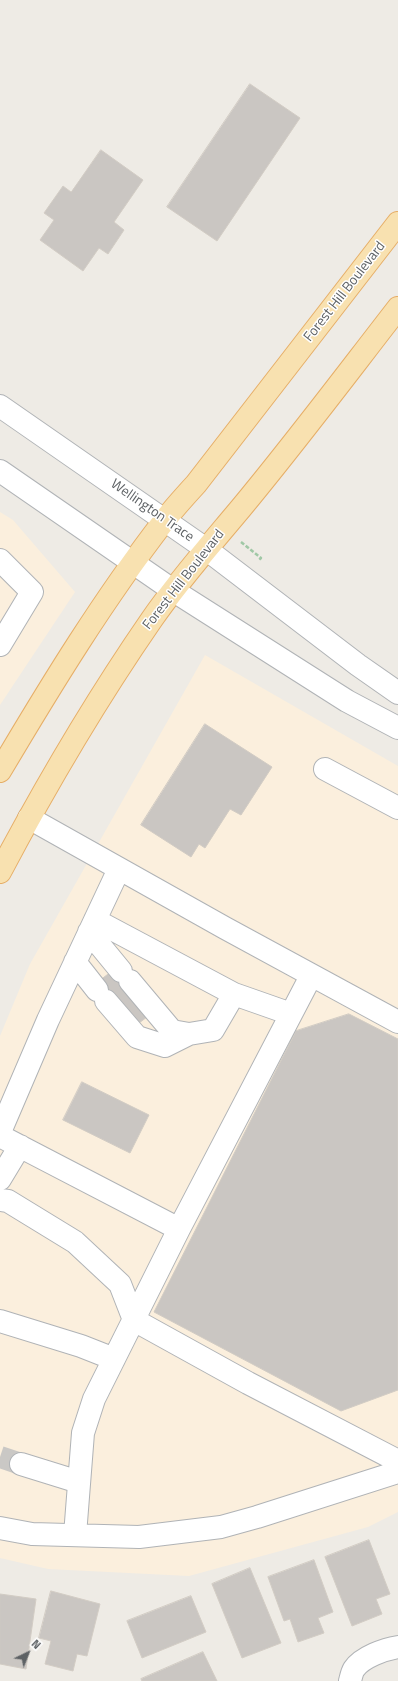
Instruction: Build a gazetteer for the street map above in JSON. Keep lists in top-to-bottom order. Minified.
{"streets":{"main road":["Forest Hill Boulevard"],"street":["Wellington Trace"]},"crossings":[["Forest Hill Boulevard","Wellington Trace"]],"north":"top right"}
